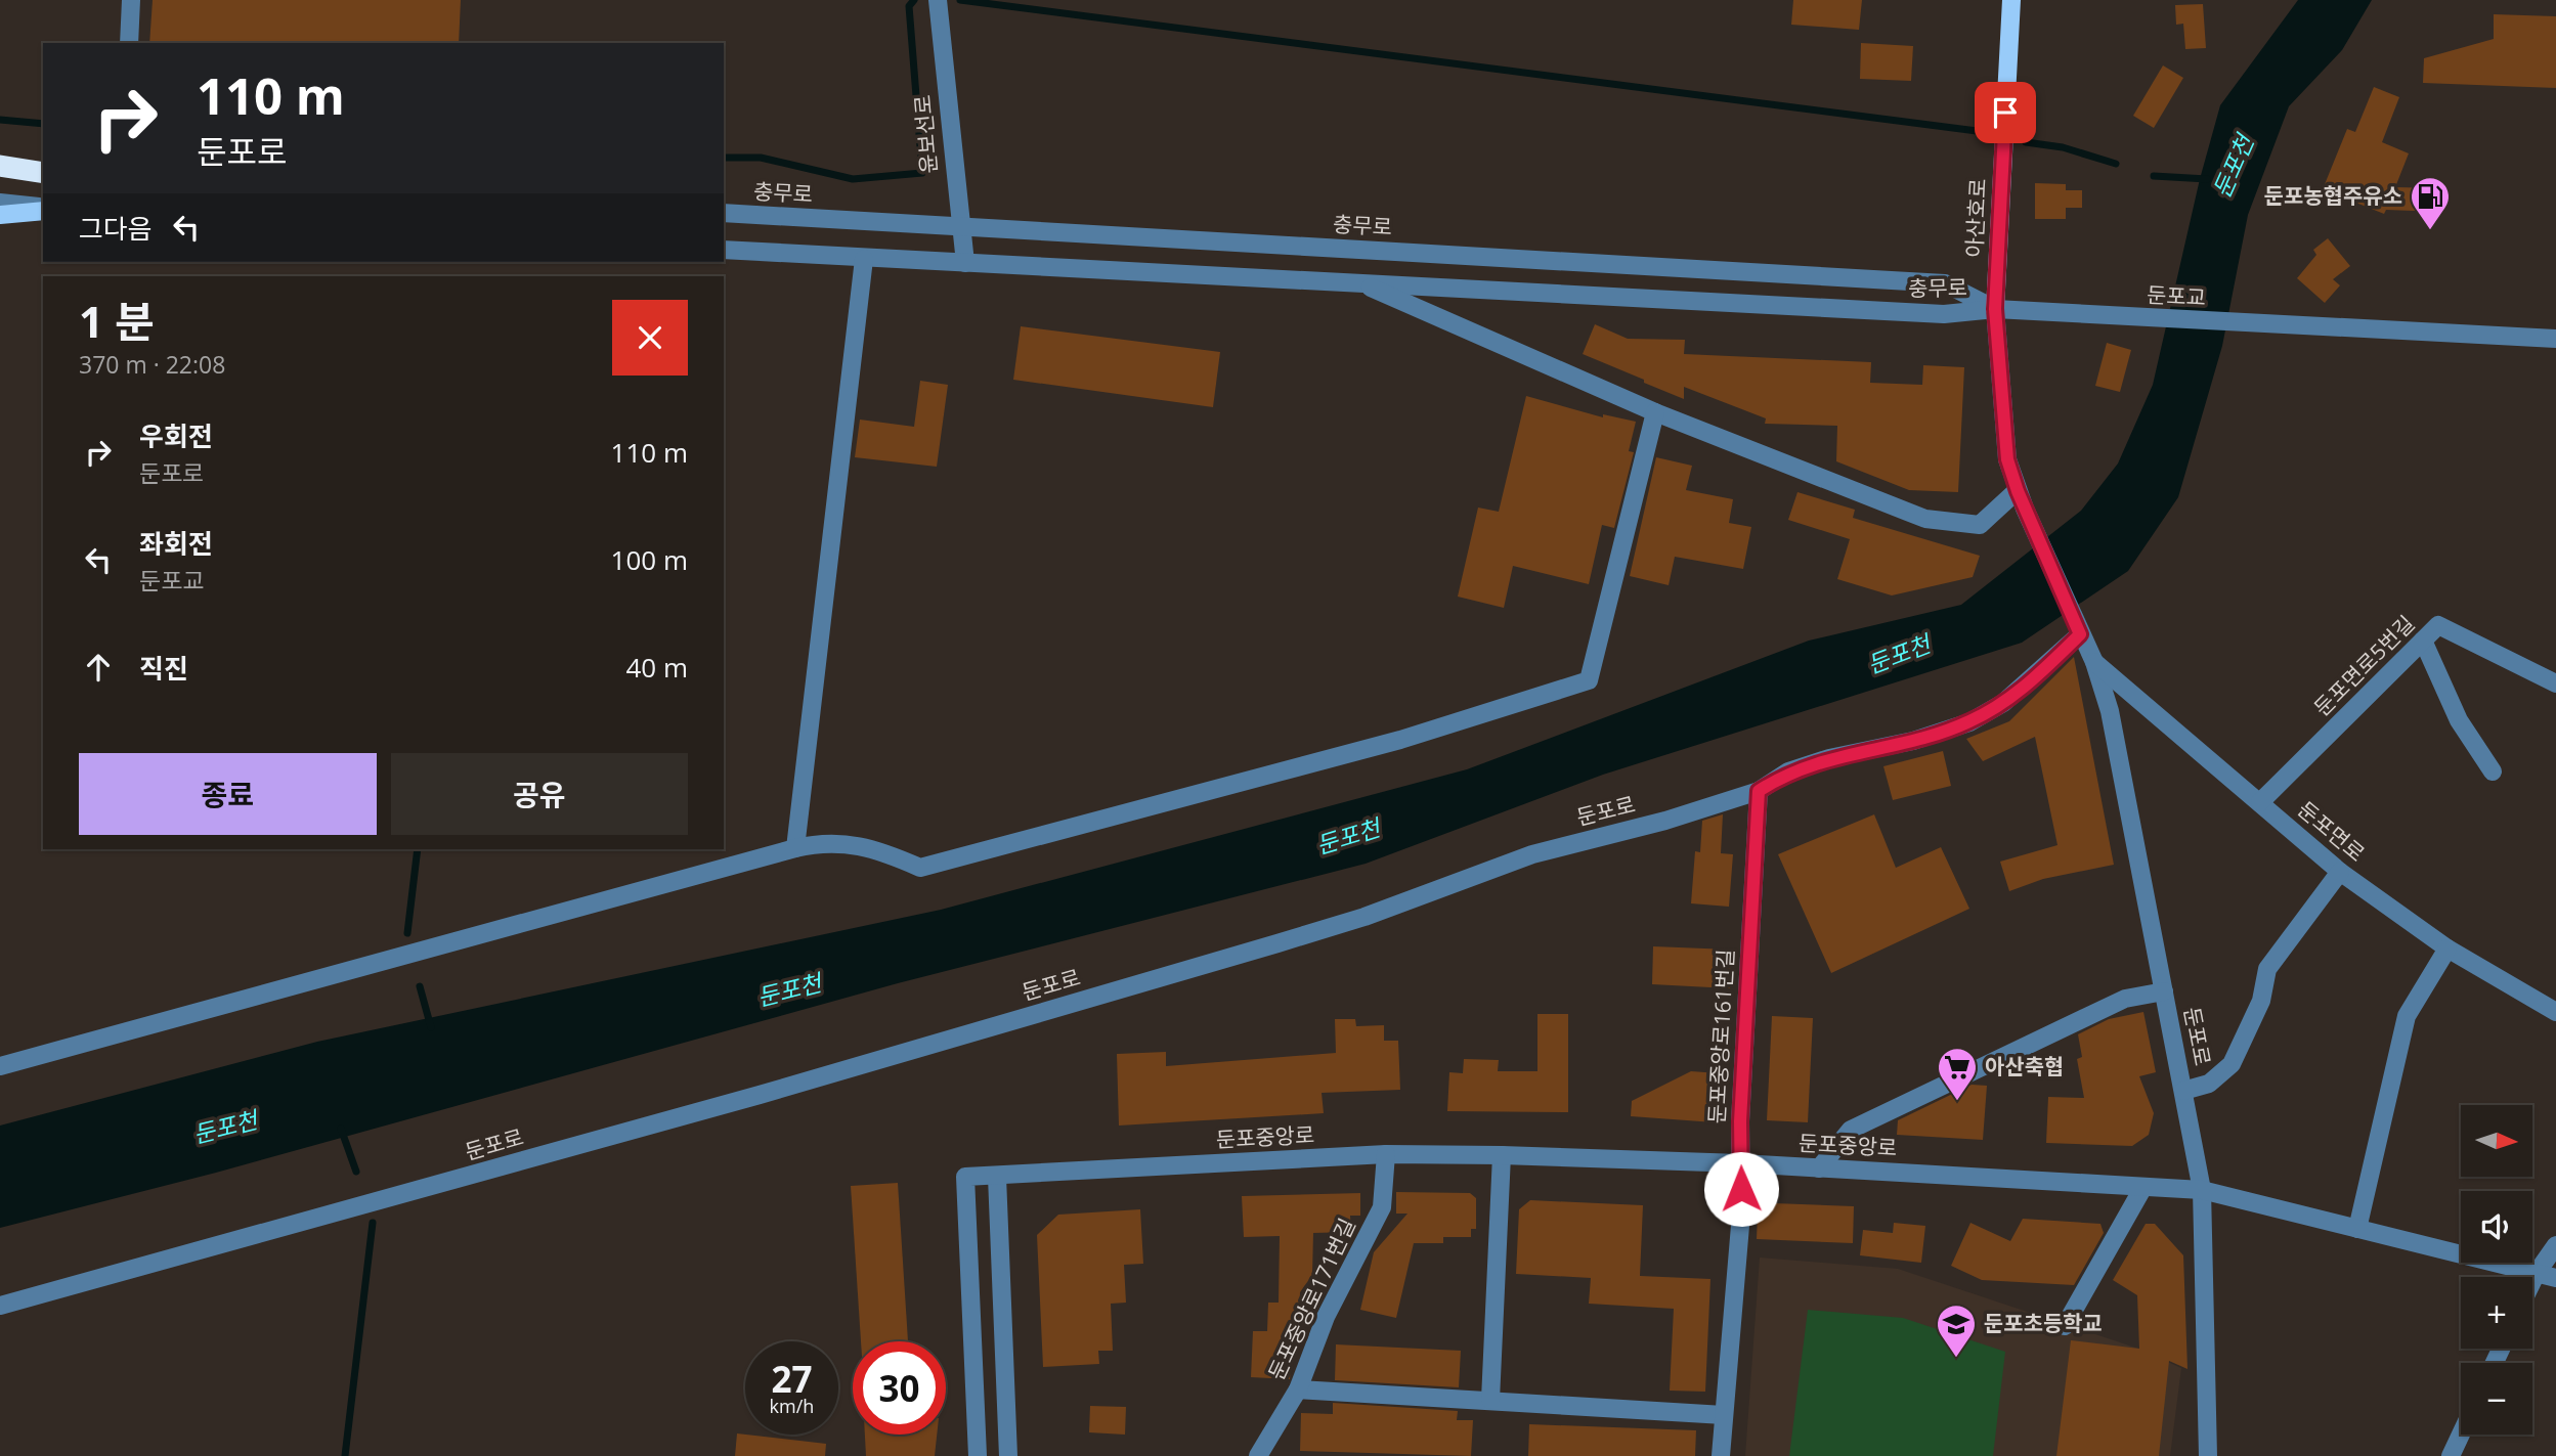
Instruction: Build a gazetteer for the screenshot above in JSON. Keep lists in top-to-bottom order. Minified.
{"streets":{"main road":["아산호로"],"street":["윤보선로","충무로","둔포교","둔포면로5번길","둔포로","둔포면로","둔포중앙로161번길","둔포중앙로","둔포중앙로171번길"]},"crossings":[["윤보선로","충무로"],["충무로","아산호로"],["충무로","둔포교"],["둔포면로5번길","둔포면로"],["둔포로","둔포면로"],["둔포로","둔포중앙로161번길"],["둔포로","둔포중앙로"],["둔포중앙로161번길","둔포중앙로"],["둔포중앙로","둔포중앙로171번길"]],"water":["둔포천"],"places":{"fuel station":["둔포농협주유소"],"supermarket":["아산축협"],"school or university":["둔포초등학교"]},"north":"right","page":{"turn":["110 m","둔포로"],"then":"그다음","heading":["1 분","370 m · 22:08"],"list":[{"name":"우회전","note":"둔포로","value":"110 m"},{"name":"좌회전","note":"둔포교","value":"100 m"},{"name":"직진","value":"40 m"}],"buttons":["종료","공유"],"map_buttons":["+","−"],"speed":"27 km/h","limit":"30"}}
